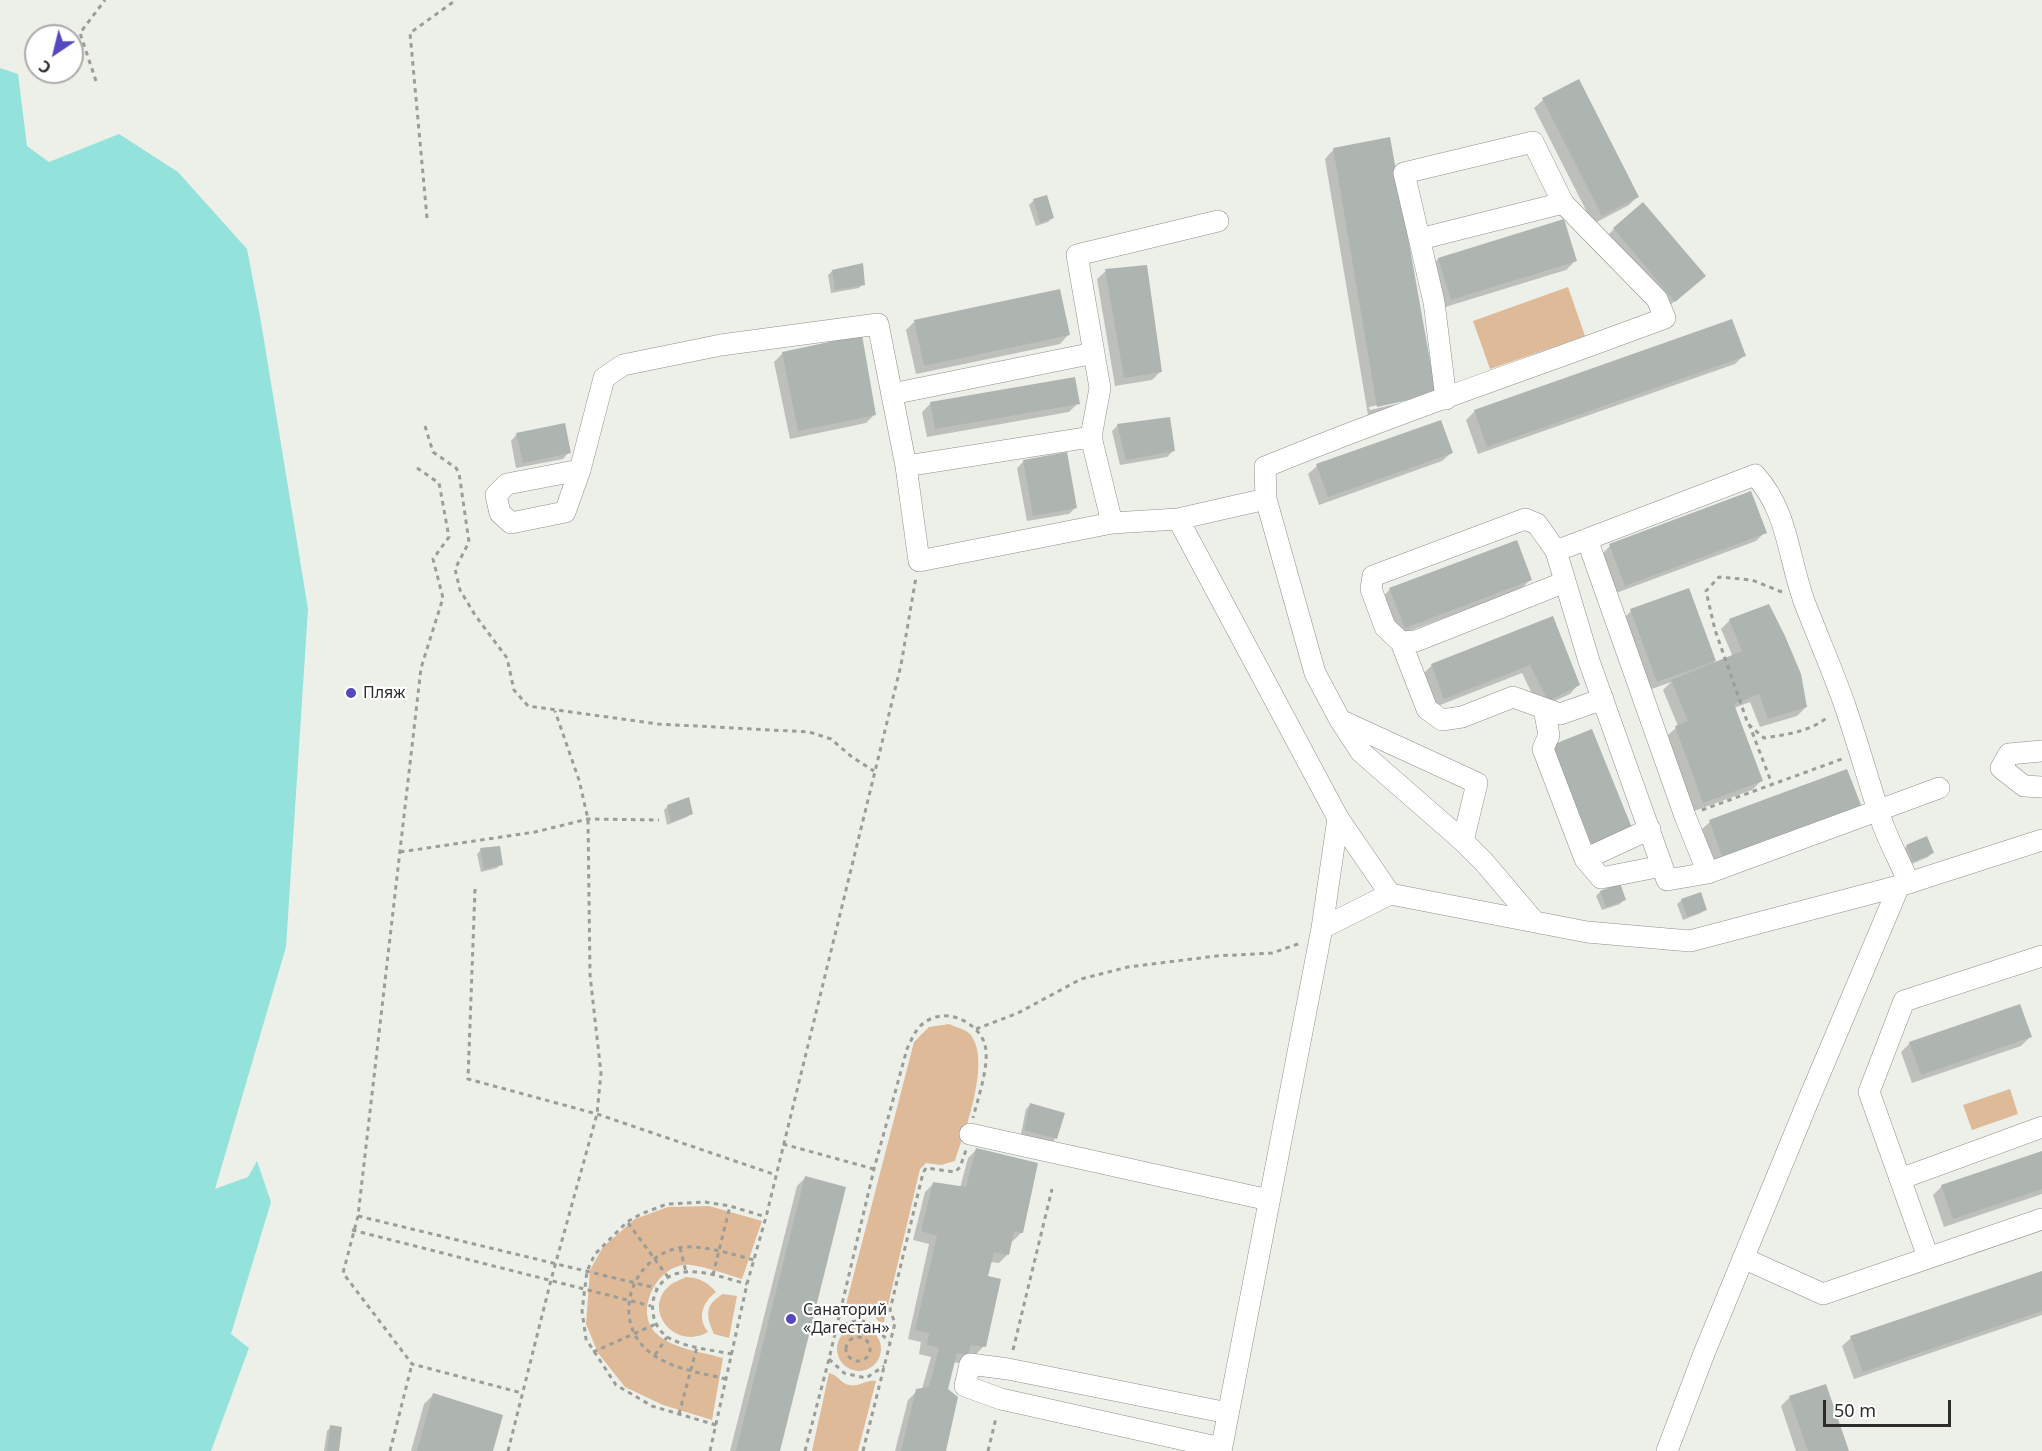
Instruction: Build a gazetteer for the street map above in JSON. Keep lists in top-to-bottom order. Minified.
{"places":["Пляж","Санаторий «Дагестан»"],"scale_bar":"50 m","north":"bottom left"}
